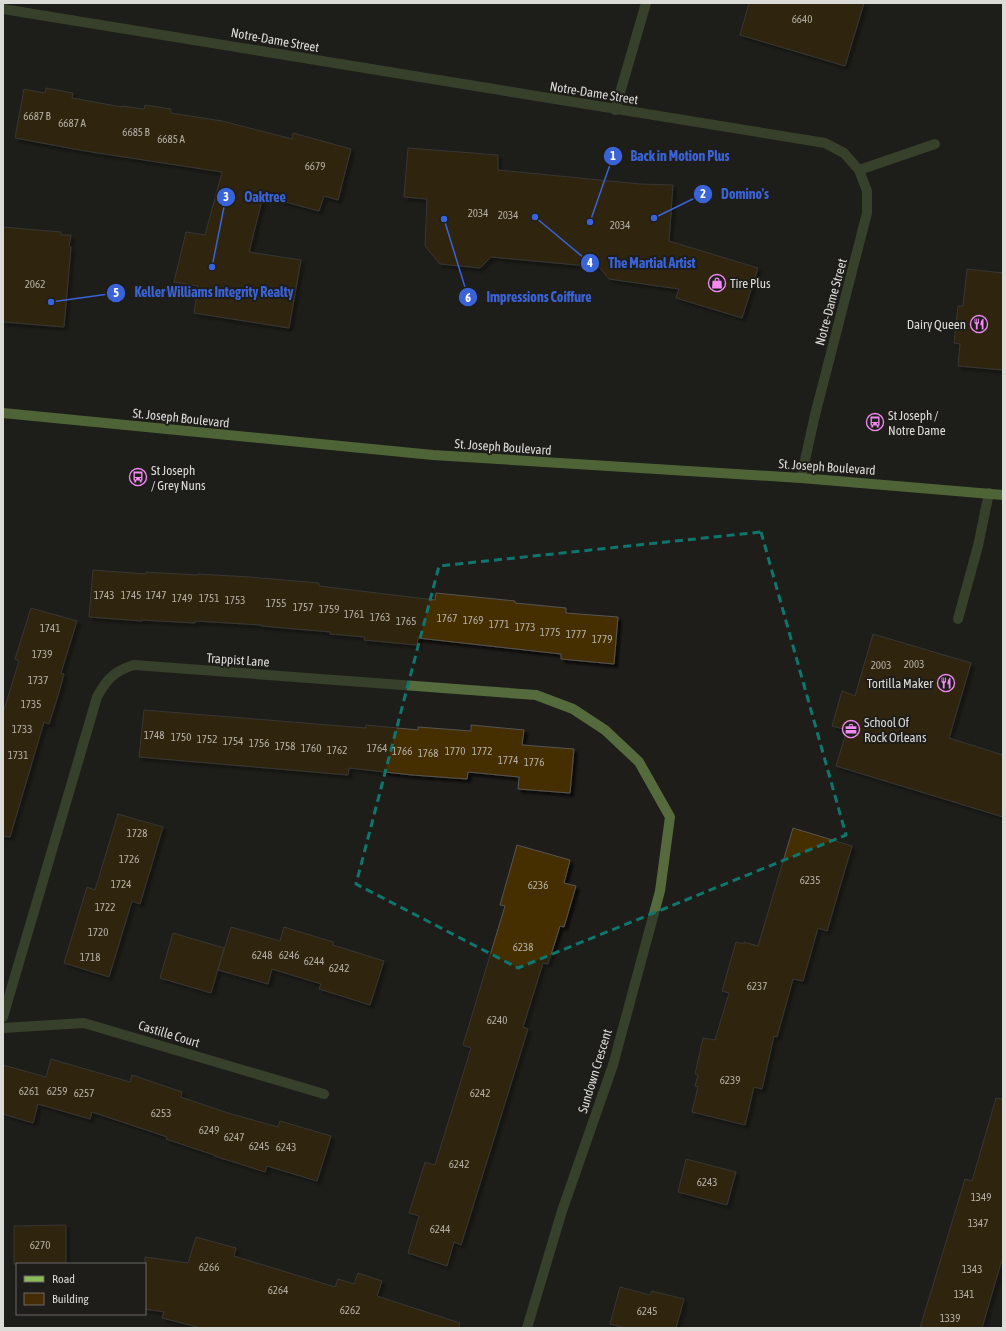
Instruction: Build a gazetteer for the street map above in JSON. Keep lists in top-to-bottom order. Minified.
{"streets":{"main road":["St. Joseph Boulevard"],"street":["Notre-Dame Street","Trappist Lane","Castille Court","Sundown Crescent"]},"crossings":[["Notre-Dame Street","St. Joseph Boulevard"],["Trappist Lane","Sundown Crescent"]],"places":{"other":["The Martial Artist","Domino's","Impressions Coiffure","Back in Motion Plus","Oaktree","Keller Williams Integrity Realty"],"shop":["Tire Plus"],"restaurant":["Dairy Queen","Tortilla Maker"],"bus stop":["St Joseph / Notre Dame","St Joseph / Grey Nuns"],"office":["School Of Rock Orleans"]},"house_numbers":["6640","6687 B","6687 A","6685 B","6685 A","6679","2034","2034","2034","2062","1743","1745","1747","1749","1751","1753","1755","1757","1759","1761","1763","1767","1769","1765","1771","1773","1741","1775","1777","1779","1739","2003","2003","1737","1735","1733","1748","1750","1752","1754","1756","1758","1760","1764","1762","1766","1770","1772","1768","1731","1774","1776","1728","1726","6235","1724","6236","1722","1720","6238","6248","6246","1718","6244","6242","6237","6240","6239","6261","6259","6257","6242","6253","6249","6247","6245","6243","6242","6243","1349","1347","6244","6270","6266","1343","6264","1341","6262","6245","1339"],"legend":["Road","Building"]}
